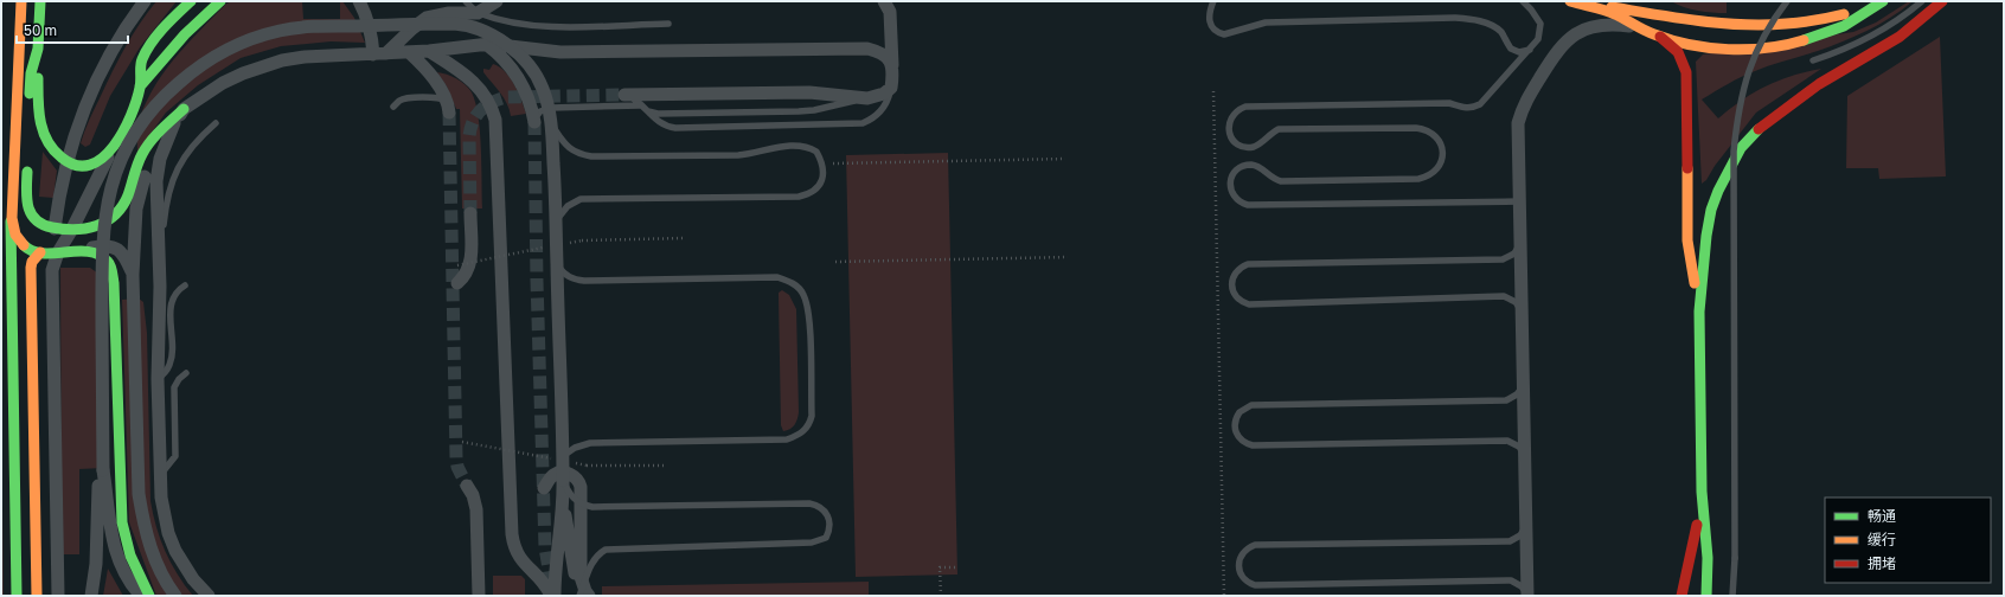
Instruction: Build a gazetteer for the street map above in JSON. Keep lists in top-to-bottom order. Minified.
{"legend":["畅通","缓行","拥堵"],"scale_bar":"50 m"}
